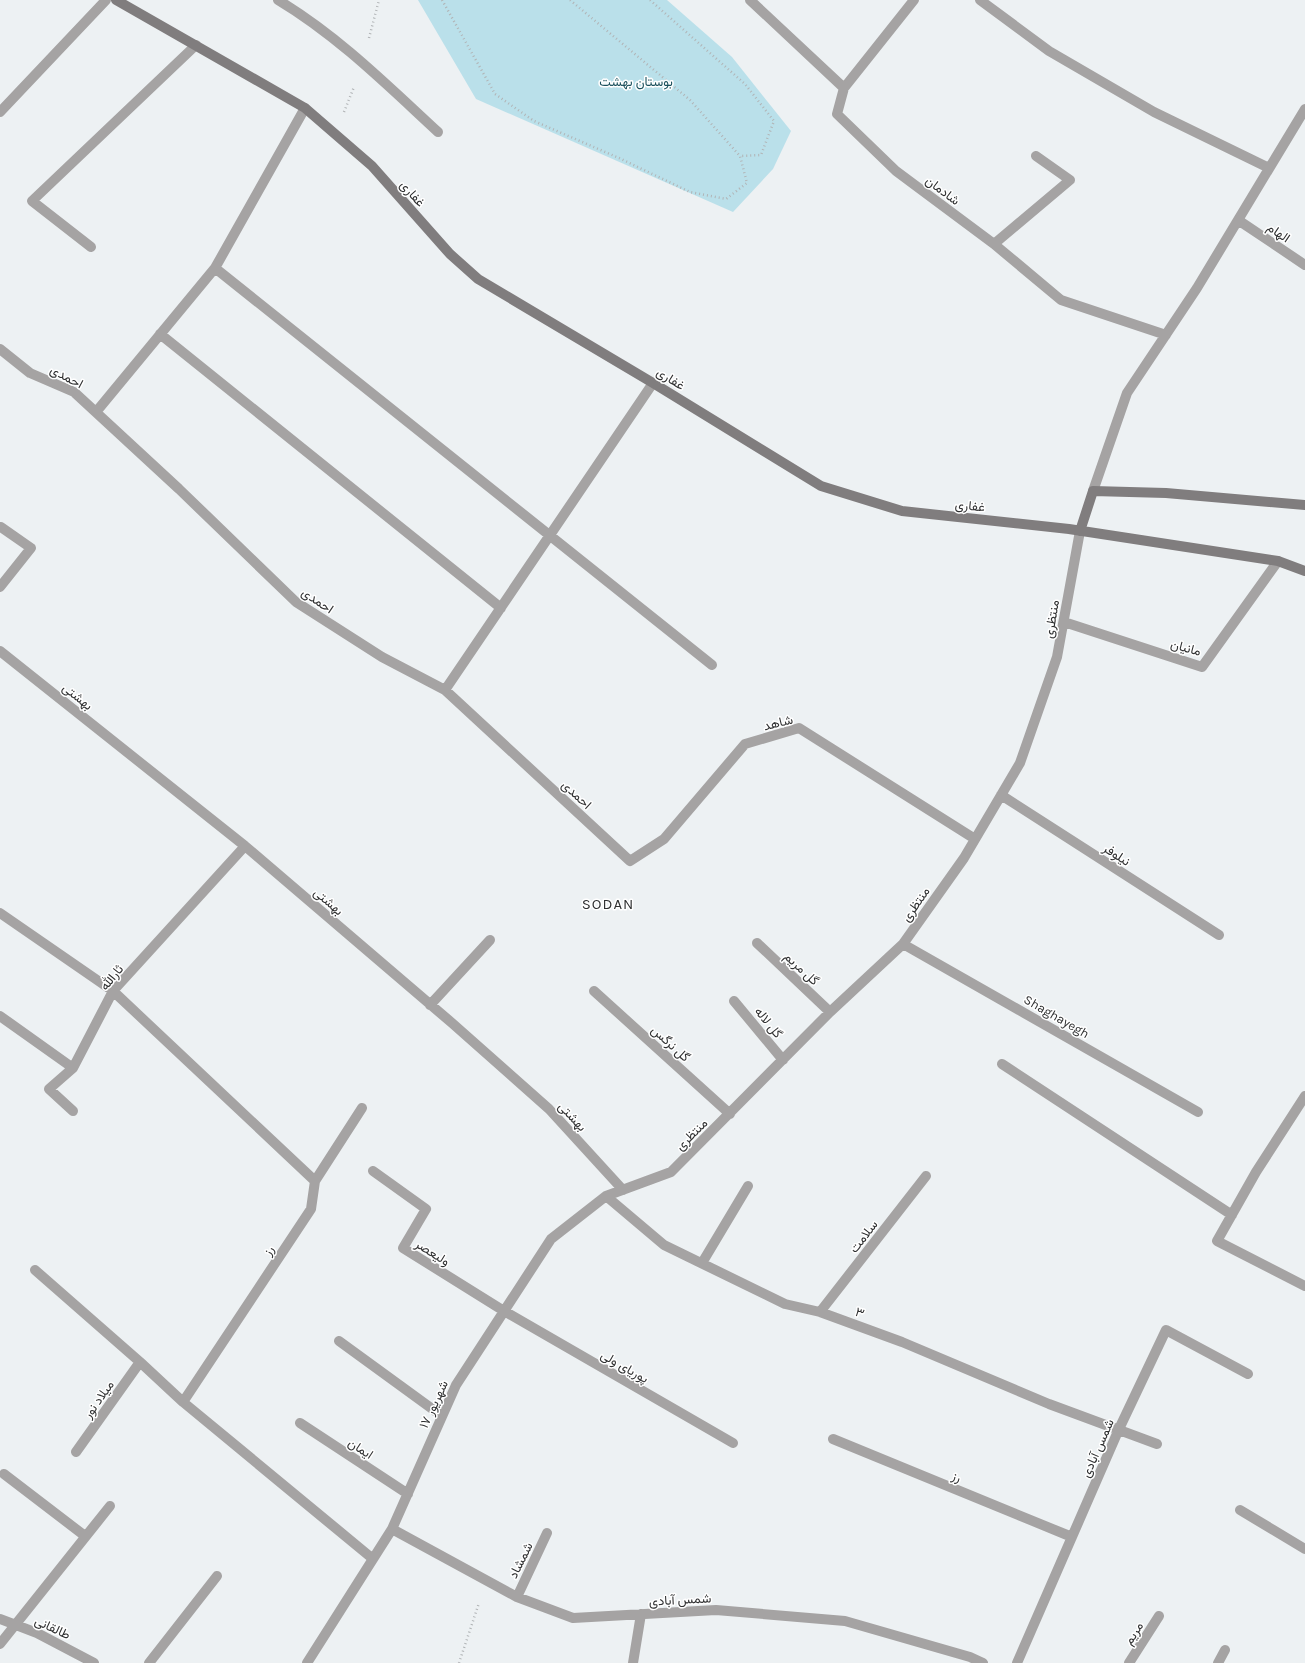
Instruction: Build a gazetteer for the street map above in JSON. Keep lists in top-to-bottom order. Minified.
{"streets":{"street":["شادمان","غفاری","الهام","احمدی","منتظری","مانیان","بهشتی","شاهد","نیلوفر","گل مریم","ثارالله","Shaghayegh","گل لاله","گل نرگس","سلامت","رز","ولیعصر","۳","پوریای ولی","میلاد نور","۱۷ شهریور","ایمان","شمس آبادی","شمشاد","طالقانی","مریم"]},"crossings":[["غفاری","منتظری"],["غفاری","مانیان"],["احمدی","شاهد"],["منتظری","مانیان"],["منتظری","بهشتی"],["منتظری","شاهد"],["منتظری","نیلوفر"],["منتظری","گل مریم"],["منتظری","Shaghayegh"],["منتظری","گل لاله"],["منتظری","گل نرگس"],["منتظری","۱۷ شهریور"],["بهشتی","ثارالله"],["بهشتی","۱۷ شهریور"],["سلامت","۳"],["رز","شمس آبادی"],["ولیعصر","پوریای ولی"],["ولیعصر","۱۷ شهریور"],["۳","۱۷ شهریور"],["۳","شمس آبادی"],["پوریای ولی","۱۷ شهریور"],["۱۷ شهریور","ایمان"],["۱۷ شهریور","شمس آبادی"],["شمس آبادی","شمشاد"]],"districts":["SODAN"],"parks":["بوستان بهشت"]}
